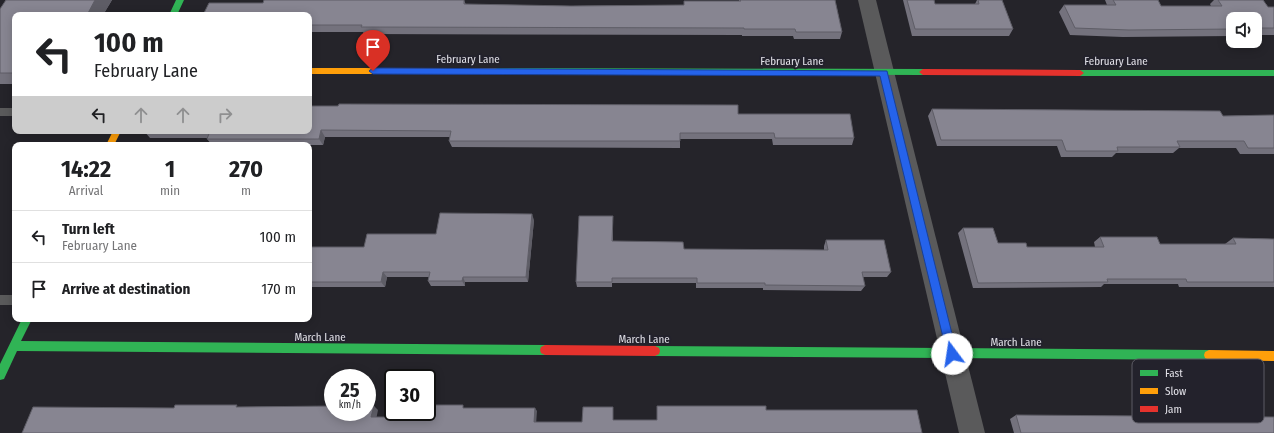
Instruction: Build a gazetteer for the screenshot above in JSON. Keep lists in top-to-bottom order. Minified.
{"streets":{"street":["February Lane","March Lane"]},"legend":["Fast","Slow","Jam"],"page":{"turn":["100 m","February Lane"],"eta":["14:22","Arrival","1","min","270","m"],"list":[{"name":"Turn left","note":"February Lane","value":"100 m"},{"name":"Arrive at destination","value":"170 m"}],"speed":"25 km/h","limit":"30"}}
